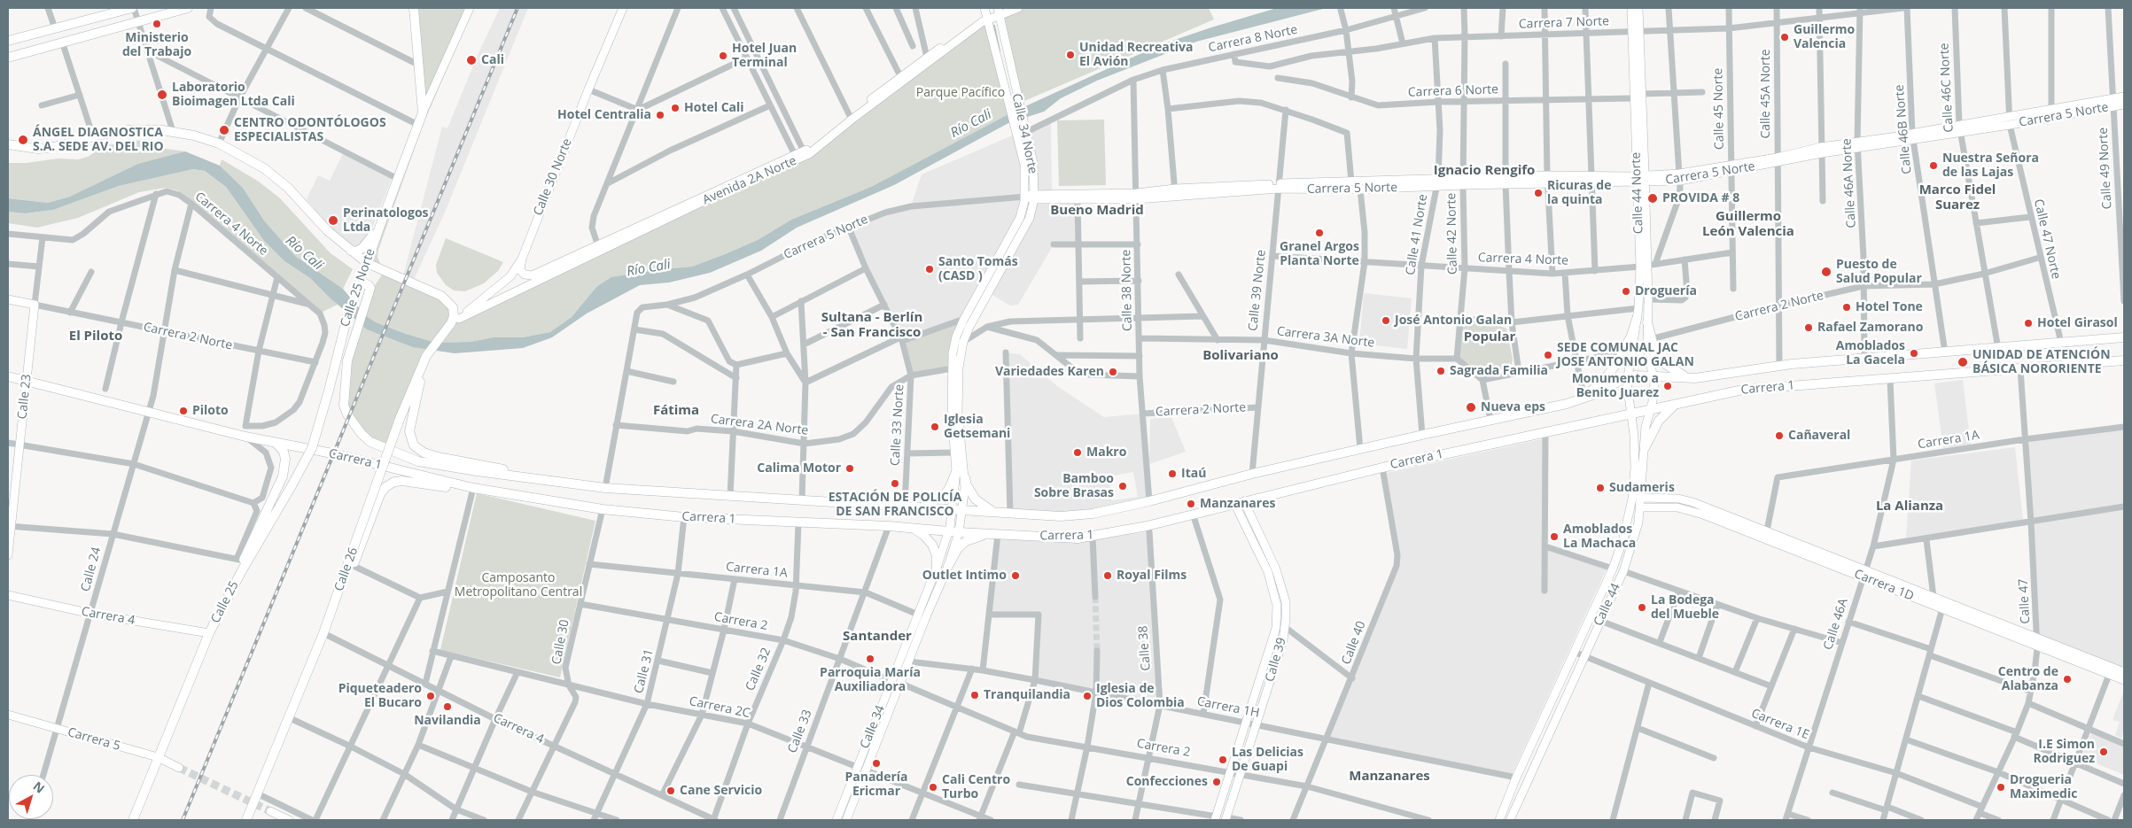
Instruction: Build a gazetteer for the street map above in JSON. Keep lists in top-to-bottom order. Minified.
{"streets":{"main road":["Carrera 5 Norte","Calle 34 Norte","Calle 30 Norte","Avenida 2A Norte","Calle 44 Norte","Calle 25 Norte","Carrera 2 Norte","Carrera 1","Calle 23","Calle 26","Carrera 1D","Calle 25","Calle 44","Carrera 4","Calle 39","Calle 34","Carrera 5"],"street":["Carrera 7 Norte","Carrera 8 Norte","Calle 46C Norte","Carrera 6 Norte","Calle 45A Norte","Calle 45 Norte","Calle 46B Norte","Calle 49 Norte","Calle 46A Norte","Carrera 4 Norte","Calle 42 Norte","Calle 41 Norte","Calle 47 Norte","Calle 38 Norte","Calle 39 Norte","Carrera 3A Norte","Carrera 2A Norte","Calle 33 Norte","Carrera 1A","Calle 24","Calle 47","Carrera 2","Calle 46A","Calle 30","Calle 40","Calle 38","Calle 32","Calle 31","Carrera 2C","Carrera 1H","Carrera 1E","Calle 33"]},"crossings":[["Carrera 7 Norte","Carrera 8 Norte"],["Carrera 7 Norte","Calle 45A Norte"],["Carrera 7 Norte","Calle 45 Norte"],["Carrera 7 Norte","Calle 46A Norte"],["Carrera 7 Norte","Calle 44 Norte"],["Carrera 7 Norte","Calle 42 Norte"],["Carrera 7 Norte","Calle 41 Norte"],["Carrera 8 Norte","Calle 34 Norte"],["Carrera 8 Norte","Calle 38 Norte"],["Calle 46C Norte","Carrera 5 Norte"],["Calle 46C Norte","Carrera 2 Norte"],["Calle 46C Norte","Carrera 1"],["Carrera 6 Norte","Calle 44 Norte"],["Carrera 6 Norte","Calle 42 Norte"],["Carrera 6 Norte","Calle 41 Norte"],["Calle 45A Norte","Carrera 5 Norte"],["Calle 45A Norte","Carrera 2 Norte"],["Calle 45A Norte","Carrera 1"],["Calle 45 Norte","Carrera 5 Norte"],["Calle 45 Norte","Carrera 4 Norte"],["Carrera 5 Norte","Calle 46B Norte"],["Carrera 5 Norte","Calle 34 Norte"],["Carrera 5 Norte","Calle 49 Norte"],["Carrera 5 Norte","Calle 46A Norte"],["Carrera 5 Norte","Calle 44 Norte"],["Carrera 5 Norte","Calle 42 Norte"],["Carrera 5 Norte","Calle 41 Norte"],["Carrera 5 Norte","Calle 47 Norte"],["Carrera 5 Norte","Calle 38 Norte"],["Carrera 5 Norte","Calle 39 Norte"],["Carrera 5 Norte","Calle 33 Norte"],["Calle 46B Norte","Carrera 2 Norte"],["Calle 46B Norte","Carrera 1"],["Calle 34 Norte","Avenida 2A Norte"],["Calle 34 Norte","Carrera 1"],["Calle 34 Norte","Carrera 2A Norte"],["Calle 34 Norte","Calle 34"],["Calle 30 Norte","Avenida 2A Norte"],["Calle 30 Norte","Calle 26"],["Avenida 2A Norte","Calle 26"],["Calle 46A Norte","Carrera 2 Norte"],["Calle 46A Norte","Carrera 1"],["Calle 44 Norte","Carrera 4 Norte"],["Calle 44 Norte","Carrera 1"],["Calle 44 Norte","Calle 44"],["Carrera 4 Norte","Calle 42 Norte"],["Carrera 4 Norte","Calle 41 Norte"],["Carrera 4 Norte","Calle 25 Norte"],["Carrera 4 Norte","Calle 39 Norte"],["Carrera 4 Norte","Calle 23"],["Carrera 4 Norte","Calle 24"],["Calle 42 Norte","Carrera 3A Norte"],["Calle 41 Norte","Carrera 3A Norte"],["Calle 41 Norte","Carrera 1"],["Calle 47 Norte","Carrera 2 Norte"],["Calle 47 Norte","Carrera 1"],["Calle 25 Norte","Carrera 2 Norte"],["Calle 25 Norte","Carrera 1"],["Calle 25 Norte","Calle 25"],["Calle 38 Norte","Carrera 2 Norte"],["Calle 38 Norte","Carrera 3A Norte"],["Calle 38 Norte","Carrera 1"],["Calle 39 Norte","Carrera 2 Norte"],["Calle 39 Norte","Carrera 3A Norte"],["Calle 39 Norte","Carrera 1"],["Carrera 2 Norte","Calle 23"],["Carrera 2 Norte","Calle 24"],["Carrera 1","Calle 23"],["Carrera 1","Calle 33 Norte"],["Carrera 1","Calle 24"],["Carrera 1","Calle 47"],["Carrera 1","Calle 44"],["Carrera 1","Calle 46A"],["Carrera 1","Calle 30"],["Carrera 1","Calle 40"],["Carrera 1","Calle 38"],["Carrera 1","Calle 39"],["Carrera 1","Calle 32"],["Carrera 1","Calle 31"],["Carrera 1","Calle 34"],["Carrera 1","Calle 33"],["Carrera 2A Norte","Calle 33 Norte"],["Carrera 1A","Carrera 1D"],["Carrera 1A","Calle 47"],["Carrera 1A","Calle 46A"],["Carrera 1A","Calle 30"],["Carrera 1A","Calle 32"],["Carrera 1A","Calle 31"],["Carrera 1A","Calle 34"],["Carrera 1A","Calle 33"],["Calle 24","Carrera 4"],["Calle 24","Carrera 5"],["Calle 26","Carrera 4"],["Carrera 1D","Calle 47"],["Carrera 1D","Calle 44"],["Carrera 1D","Calle 46A"],["Calle 47","Carrera 1E"],["Calle 25","Carrera 4"],["Calle 25","Carrera 5"],["Calle 44","Carrera 1H"],["Calle 44","Carrera 1E"],["Carrera 4","Calle 30"],["Carrera 4","Calle 32"],["Carrera 4","Calle 31"],["Carrera 2","Calle 30"],["Carrera 2","Calle 40"],["Carrera 2","Calle 38"],["Carrera 2","Calle 39"],["Carrera 2","Calle 32"],["Carrera 2","Calle 31"],["Carrera 2","Calle 34"],["Carrera 2","Calle 33"],["Calle 46A","Carrera 1E"],["Calle 30","Carrera 2C"],["Calle 40","Carrera 1H"],["Calle 38","Carrera 1H"],["Calle 39","Carrera 1H"],["Calle 32","Carrera 2C"],["Calle 31","Carrera 2C"],["Carrera 2C","Calle 34"],["Carrera 2C","Calle 33"],["Carrera 1H","Calle 34"]],"districts":["Ignacio Rengifo","Marco Fidel Suarez","Bueno Madrid","Guillermo León Valencia","Sultana - Berlín - San Francisco","El Piloto","Popular","Bolivariano","Fátima","La Alianza","Santander","Manzanares"],"water":["Río Cali"],"parks":["Parque Pacífico","Camposanto Metropolitano Central"],"places":["Ministerio del Trabajo","Guillermo Valencia","Unidad Recreativa El Avión","Hotel Juan Terminal","Cali","Laboratorio Bioimagen Ltda Cali","Hotel Cali","Hotel Centralia","CENTRO ODONTÓLOGOS ESPECIALISTAS","ÁNGEL DIAGNOSTICA S.A. SEDE AV. DEL RIO","Nuestra Señora de las Lajas","Ricuras de la quinta","PROVIDA # 8","Perinatologos Ltda","Granel Argos Planta Norte","Santo Tomás (CASD )","Puesto de Salud Popular","Droguería","Hotel Tone","José Antonio Galan","Hotel Girasol","Rafael Zamorano","Amoblados La Gacela","SEDE COMUNAL JAC JOSE ANTONIO GALAN","UNIDAD DE ATENCIÓN BÁSICA NORORIENTE","Sagrada Familia","Variedades Karen","Monumento a Benito Juarez","Nueva eps","Piloto","Iglesia Getsemani","Cañaveral","Makro","Calima Motor","Itaú","ESTACIÓN DE POLICÍA DE SAN FRANCISCO","Bamboo Sobre Brasas","Sudameris","Manzanares","Amoblados La Machaca","Outlet Intimo","Royal Films","La Bodega del Mueble","Parroquia María Auxiliadora","Centro de Alabanza","Tranquilandia","Piqueteadero El Bucaro","Iglesia de Dios Colombia","Navilandia","I.E Simon Rodriguez","Las Delicias De Guapi","Panadería Ericmar","Confecciones","Cali Centro Turbo","Drogueria Maximedic","Cane Servicio"],"north":"top right"}
